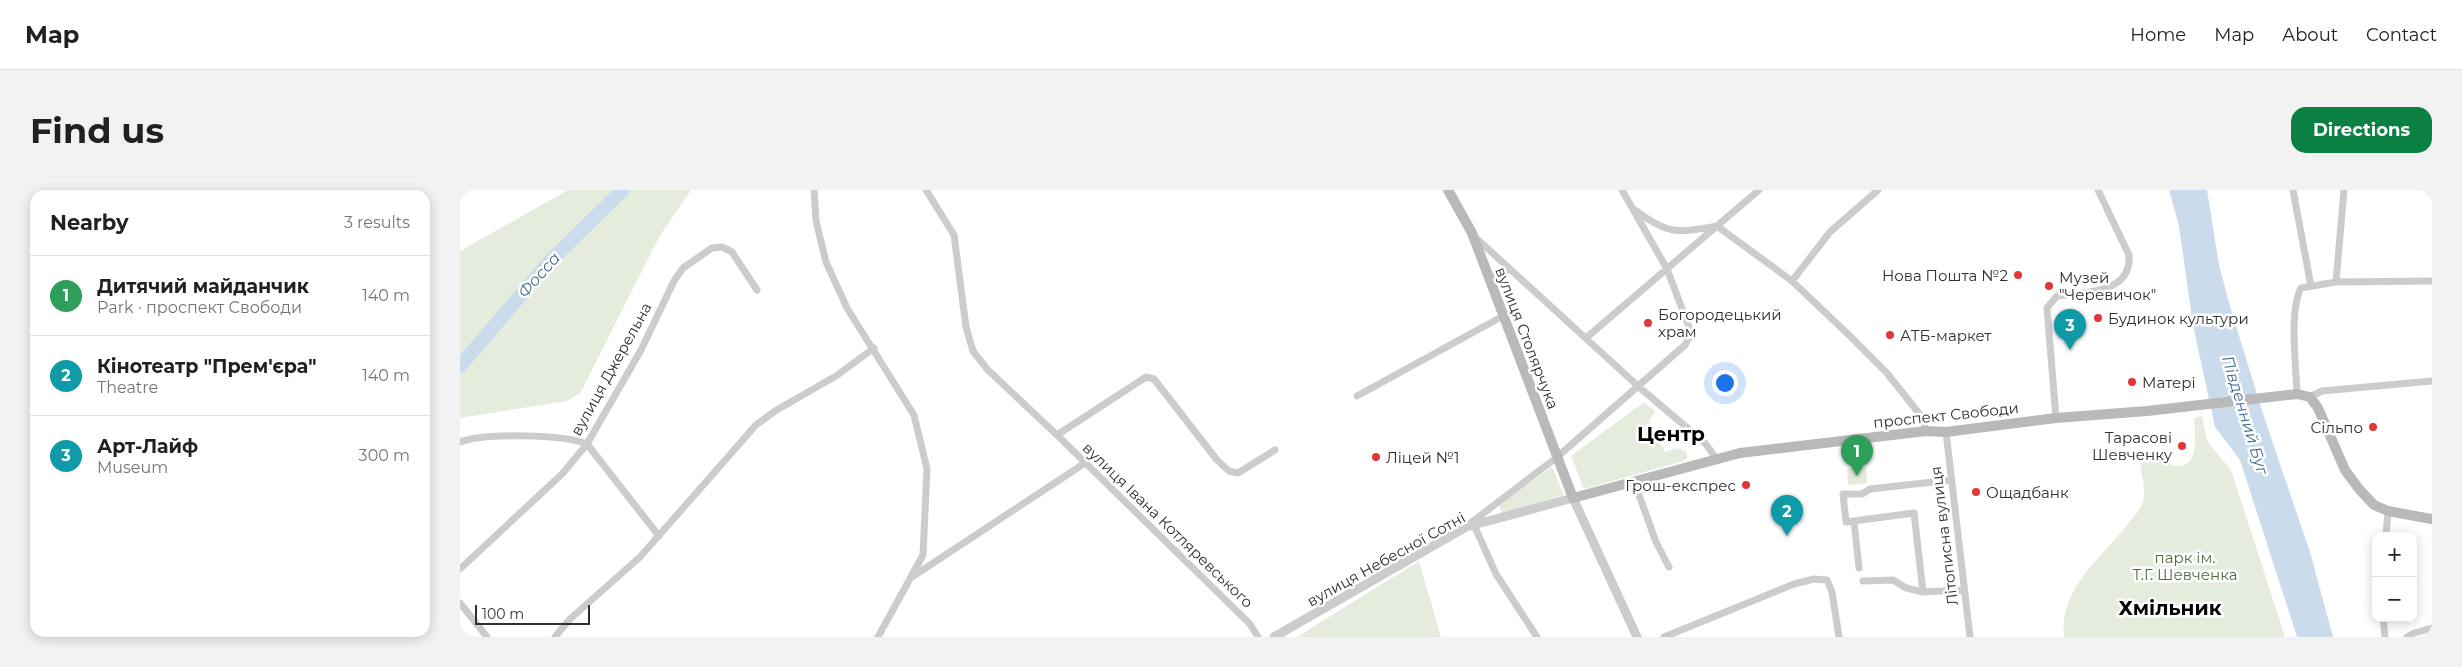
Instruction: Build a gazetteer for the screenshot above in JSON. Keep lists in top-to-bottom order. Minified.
{"streets":{"main road":["вулиця Столярчука","проспект Свободи"],"street":["вулиця Джерельна","вулиця Івана Котляревського","Літописна вулиця","вулиця Небесної Сотні"]},"crossings":[["вулиця Столярчука","проспект Свободи"],["вулиця Столярчука","вулиця Небесної Сотні"],["проспект Свободи","Літописна вулиця"],["проспект Свободи","вулиця Небесної Сотні"]],"districts":["Центр","Хмільник"],"water":["Фосса","Південний Буг"],"parks":["парк ім. Т.Г. Шевченка"],"places":["Нова Пошта №2","Музей \"Черевичок\"","Будинок культури","Богородецький храм","АТБ-маркет","Матері","Сільпо","Тарасові Шевченку","Ліцей №1","Грош-експрес","Ощадбанк"],"scale_bar":"100 m","page":{"header":"Map","nav":["Home","Map","About","Contact"],"buttons":"Directions","title":"Find us","heading":["Nearby","3 results"],"list":[{"mark":"1","name":"Дитячий майданчик","note":"Park · проспект Свободи","value":"140 m"},{"mark":"2","name":"Кінотеатр \"Прем'єра\"","note":"Theatre","value":"140 m"},{"mark":"3","name":"Арт-Лайф","note":"Museum","value":"300 m"}],"pins":["3","1","2"],"map_buttons":["+","−"],"scale":"100 m"}}
